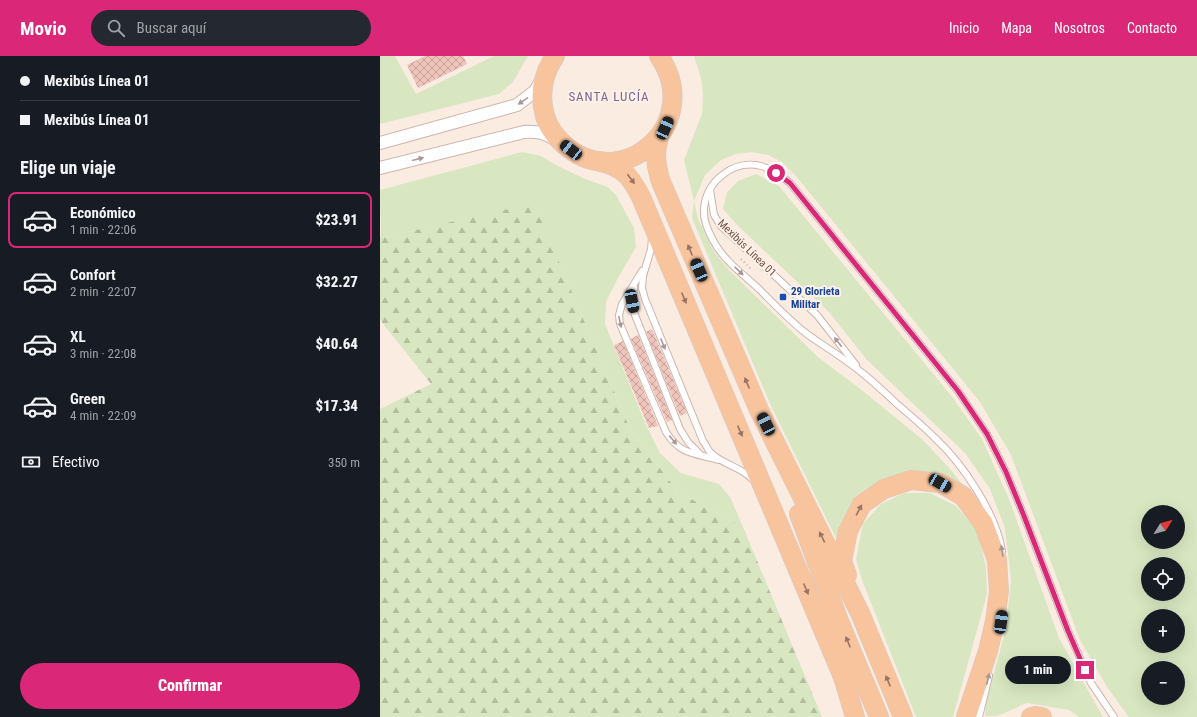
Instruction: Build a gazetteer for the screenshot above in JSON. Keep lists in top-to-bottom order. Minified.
{"streets":{"lane":["Mexibús Línea 01"]},"districts":["SANTA LUCÍA"],"places":{"transit":["29 Glorieta Militar"]},"north":"top right","page":{"header":"Movio","search":"Buscar aquí","nav":["Inicio","Mapa","Nosotros","Contacto"],"banner":["Mexibús Línea 01","Mexibús Línea 01"],"heading":"Elige un viaje","list":[{"name":"Económico","note":"1 min · 22:06","value":"$23.91"},{"name":"Confort","note":"2 min · 22:07","value":"$32.27"},{"name":"XL","note":"3 min · 22:08","value":"$40.64"},{"name":"Green","note":"4 min · 22:09","value":"$17.34"}],"pay":["Efectivo","350 m"],"map_buttons":["+","−"],"buttons":"Confirmar","bubble":"1 min"}}
